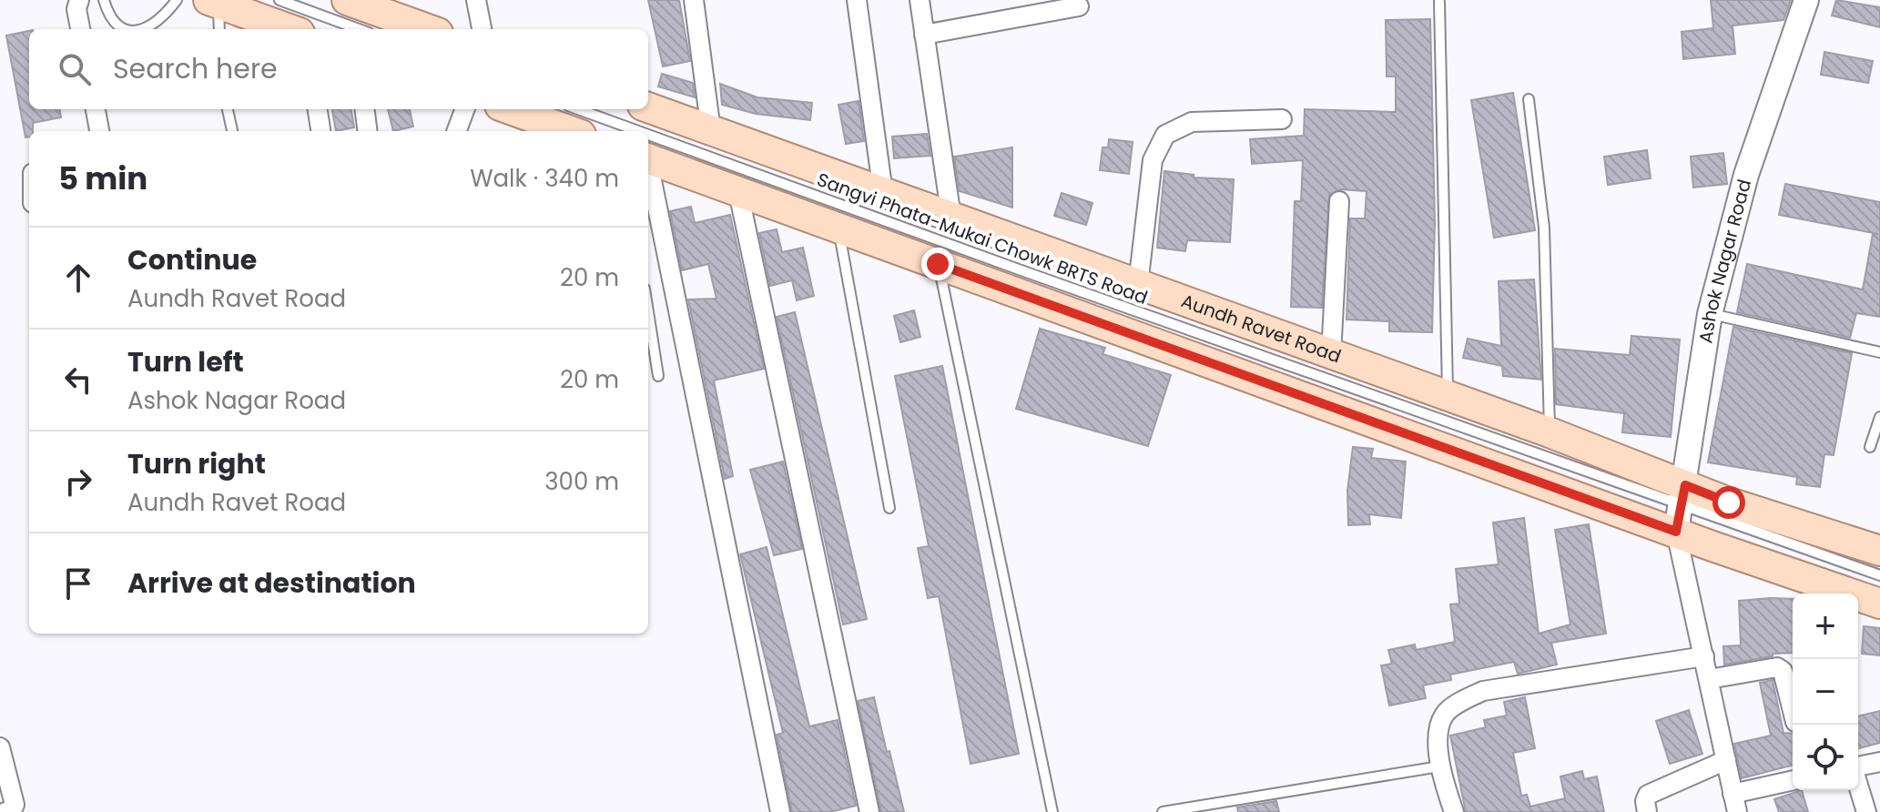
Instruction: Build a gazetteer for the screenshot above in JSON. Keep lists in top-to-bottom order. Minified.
{"streets":{"main road":["Aundh Ravet Road"],"street":["Ashok Nagar Road"],"lane":["Sangvi Phata-Mukai Chowk BRTS Road"]},"crossings":[["Sangvi Phata-Mukai Chowk BRTS Road","Ashok Nagar Road"],["Sangvi Phata-Mukai Chowk BRTS Road","Aundh Ravet Road"],["Ashok Nagar Road","Aundh Ravet Road"]],"page":{"search":"Search here","heading":["5 min","Walk · 340 m"],"list":[["Continue","Aundh Ravet Road","20 m"],["Turn left","Ashok Nagar Road","20 m"],["Turn right","Aundh Ravet Road","300 m"],"Arrive at destination"],"map_buttons":["+","−"]}}
